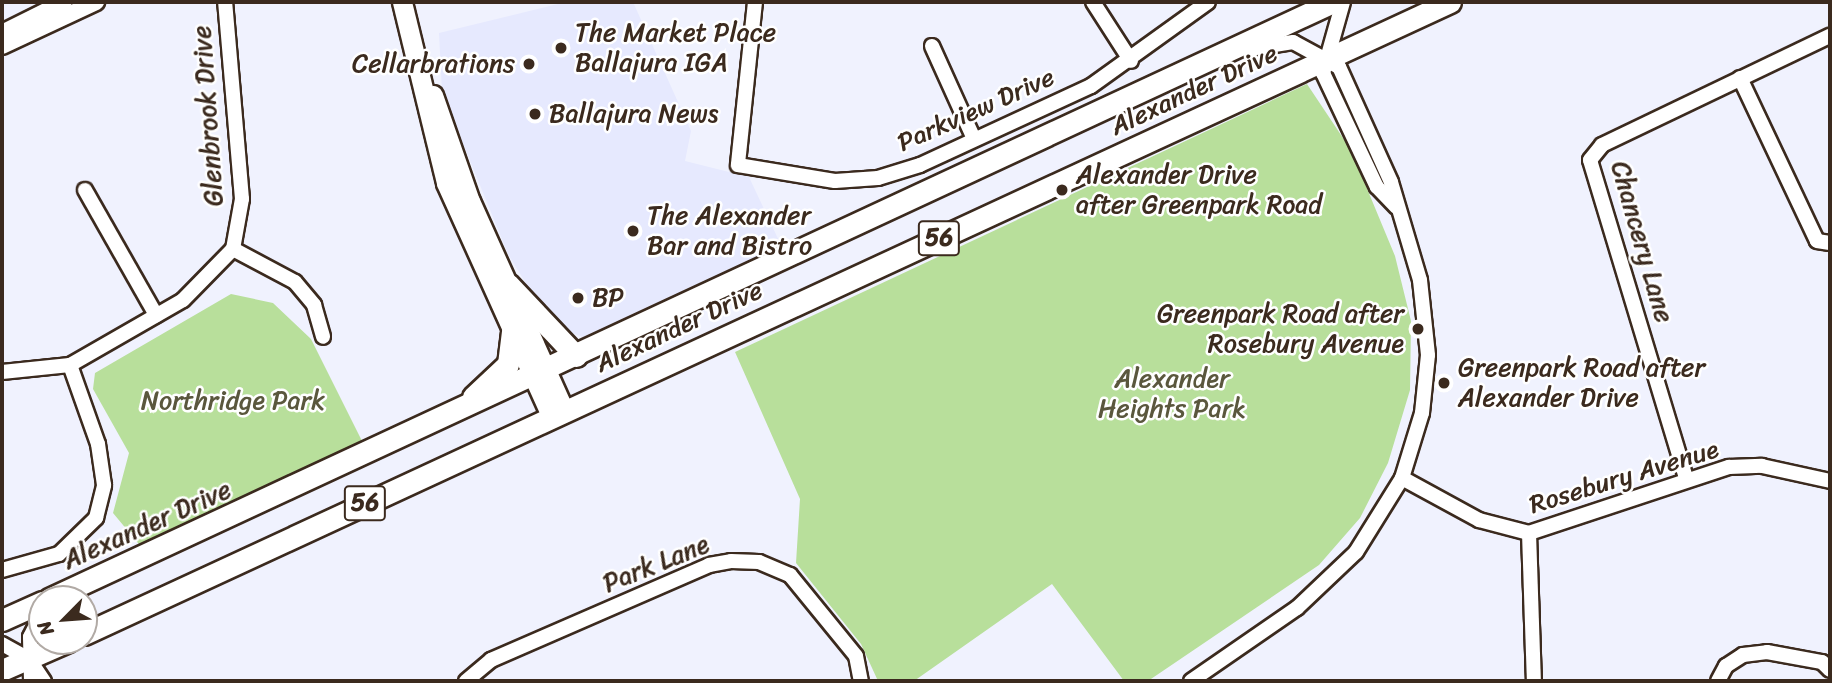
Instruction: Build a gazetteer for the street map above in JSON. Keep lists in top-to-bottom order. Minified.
{"streets":{"main road":["Alexander Drive","56"],"street":["Parkview Drive","Glenbrook Drive","Chancery Lane","Rosebury Avenue","Park Lane"]},"crossings":[["Chancery Lane","Rosebury Avenue"]],"parks":["Alexander Heights Park","Northridge Park"],"places":["The Market Place Ballajura IGA","Cellarbrations","Ballajura News","Alexander Drive after Greenpark Road","The Alexander Bar and Bistro","BP","Greenpark Road after Rosebury Avenue","Greenpark Road after Alexander Drive"],"north":"bottom left"}
